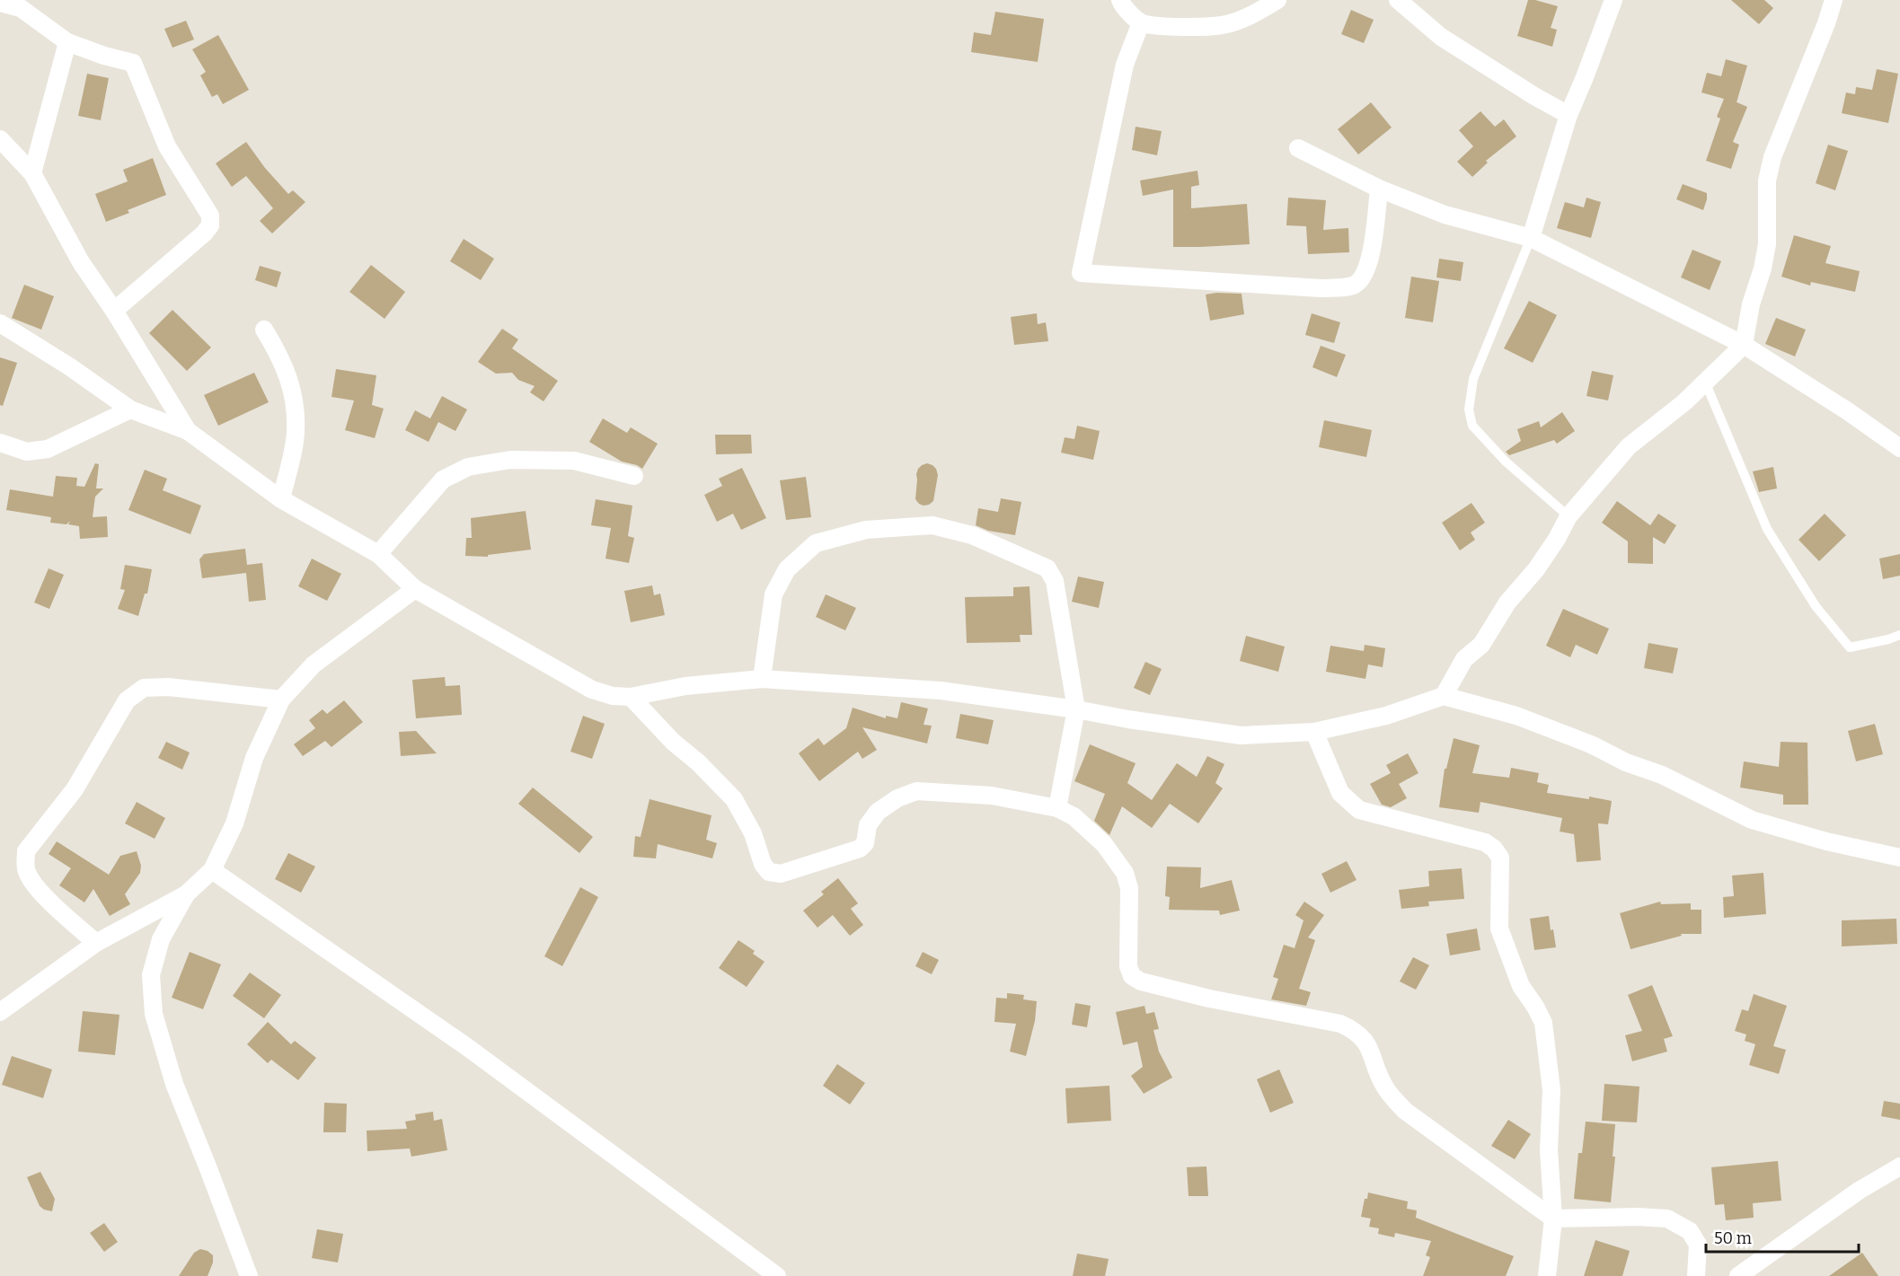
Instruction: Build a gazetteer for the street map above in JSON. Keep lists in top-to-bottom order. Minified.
{"scale_bar":"50 m"}
